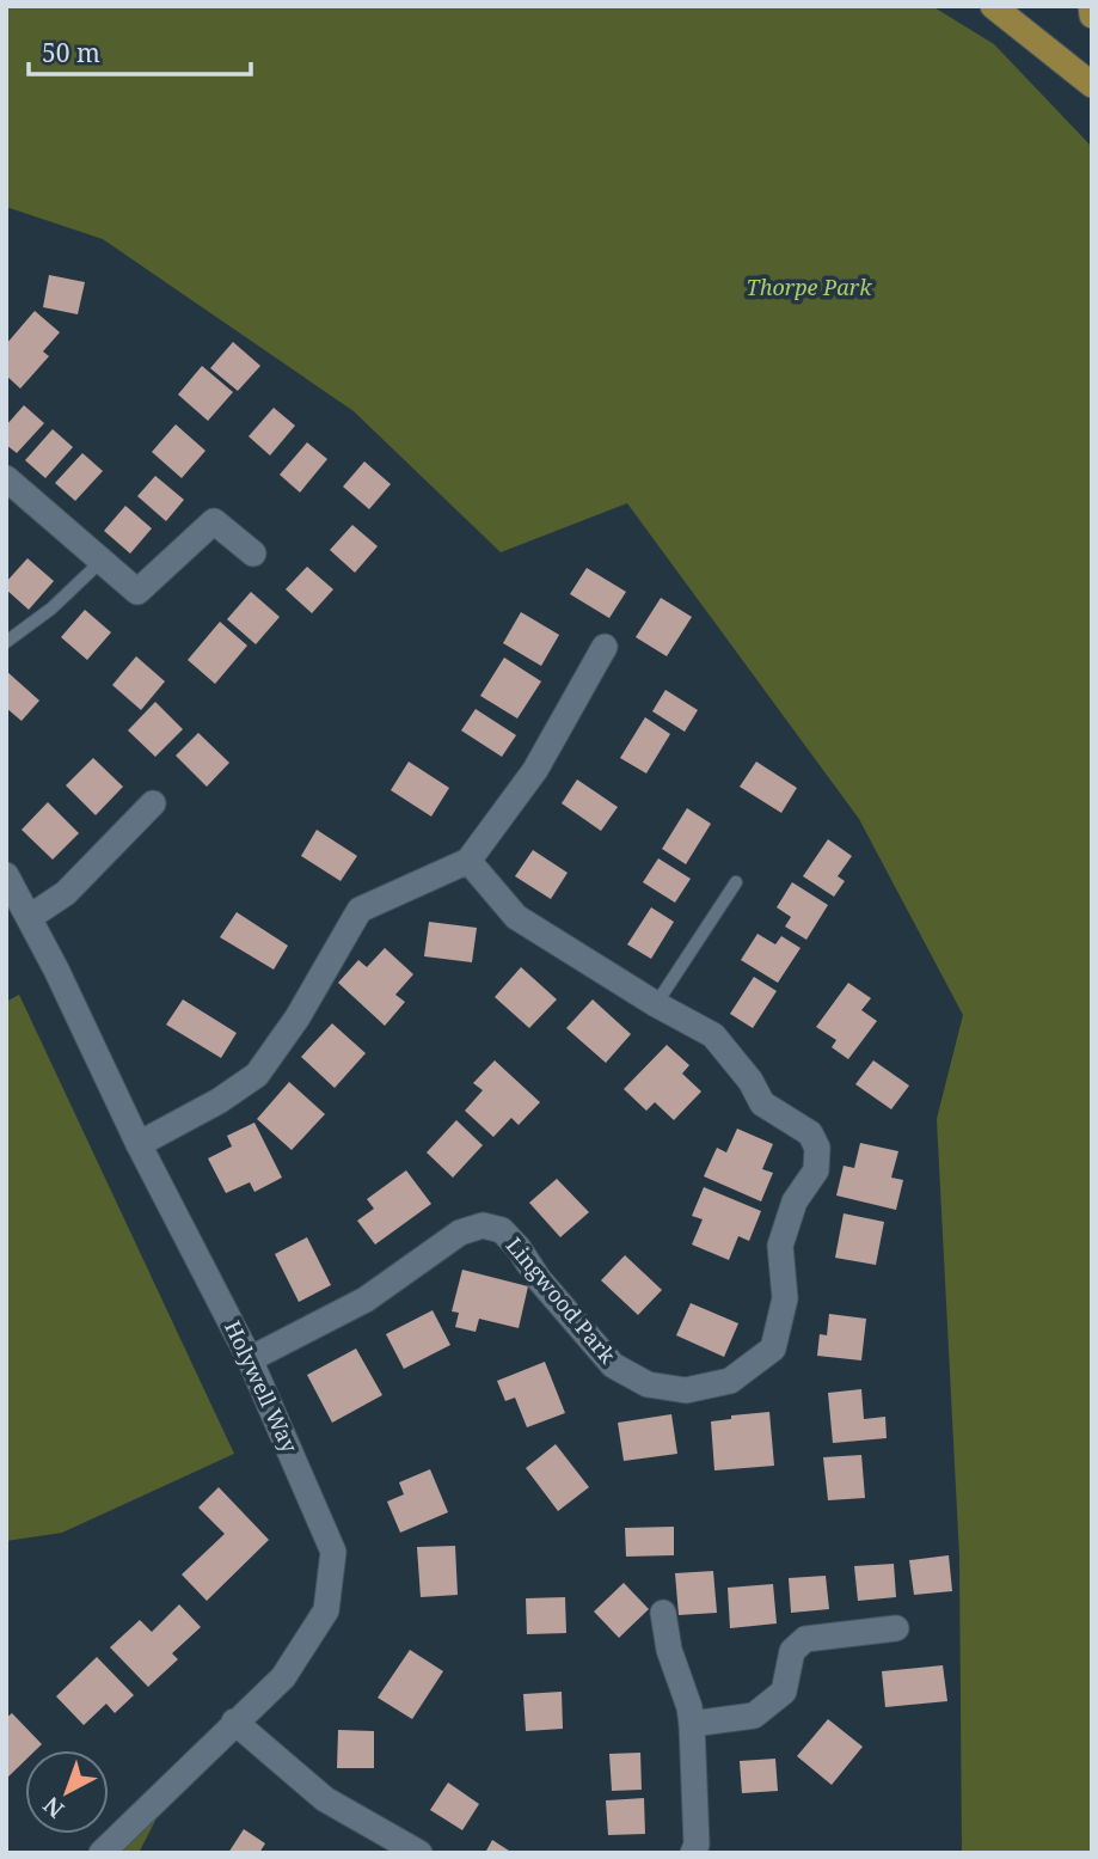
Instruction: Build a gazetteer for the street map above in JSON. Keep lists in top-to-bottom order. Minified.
{"streets":{"street":["Lingwood Park","Holywell Way"]},"crossings":[["Lingwood Park","Holywell Way"]],"parks":["Thorpe Park"],"scale_bar":"50 m","north":"bottom left"}
